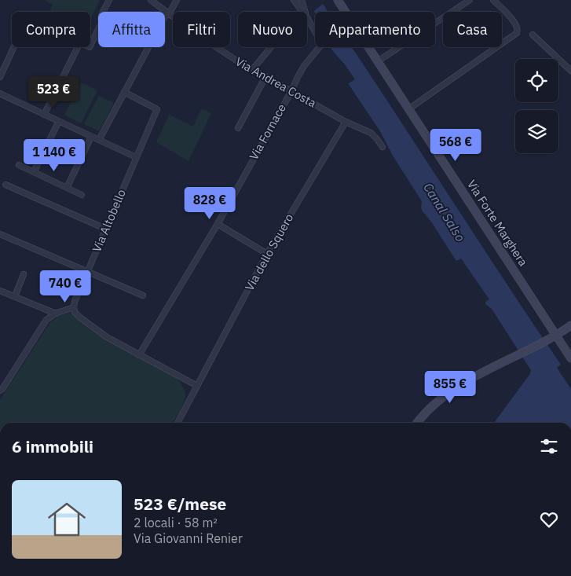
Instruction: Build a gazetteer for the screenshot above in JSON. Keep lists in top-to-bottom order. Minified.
{"streets":{"street":["Via Andrea Costa","Via Fornace","Via Altobello","Via Forte Marghera","Via dello Squero"]},"crossings":[["Via Andrea Costa","Via Fornace"],["Via Andrea Costa","Via dello Squero"]],"water":["Canal Salso"],"page":{"chip":["Compra","Affitta","Filtri","Nuovo","Appartamento","Casa"],"price":["523 €","568 €","1 140 €","828 €","740 €","855 €"],"heading":"6 immobili","list":[{"name":"523 €/mese","note":"2 locali · 58 m² · Via Giovanni Renier"}]}}
